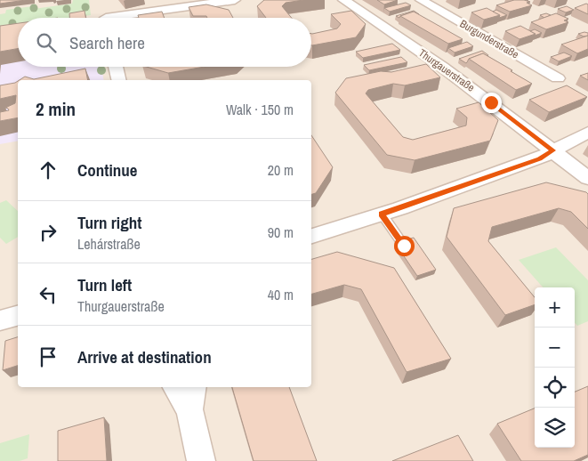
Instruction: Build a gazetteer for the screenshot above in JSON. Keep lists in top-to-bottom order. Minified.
{"streets":{"street":["Burgunderstraße","Thurgauerstraße"]},"page":{"search":"Search here","heading":["2 min","Walk · 150 m"],"list":[["Continue","20 m"],["Turn right","Lehárstraße","90 m"],["Turn left","Thurgauerstraße","40 m"],"Arrive at destination"],"map_buttons":["+","−"]}}
